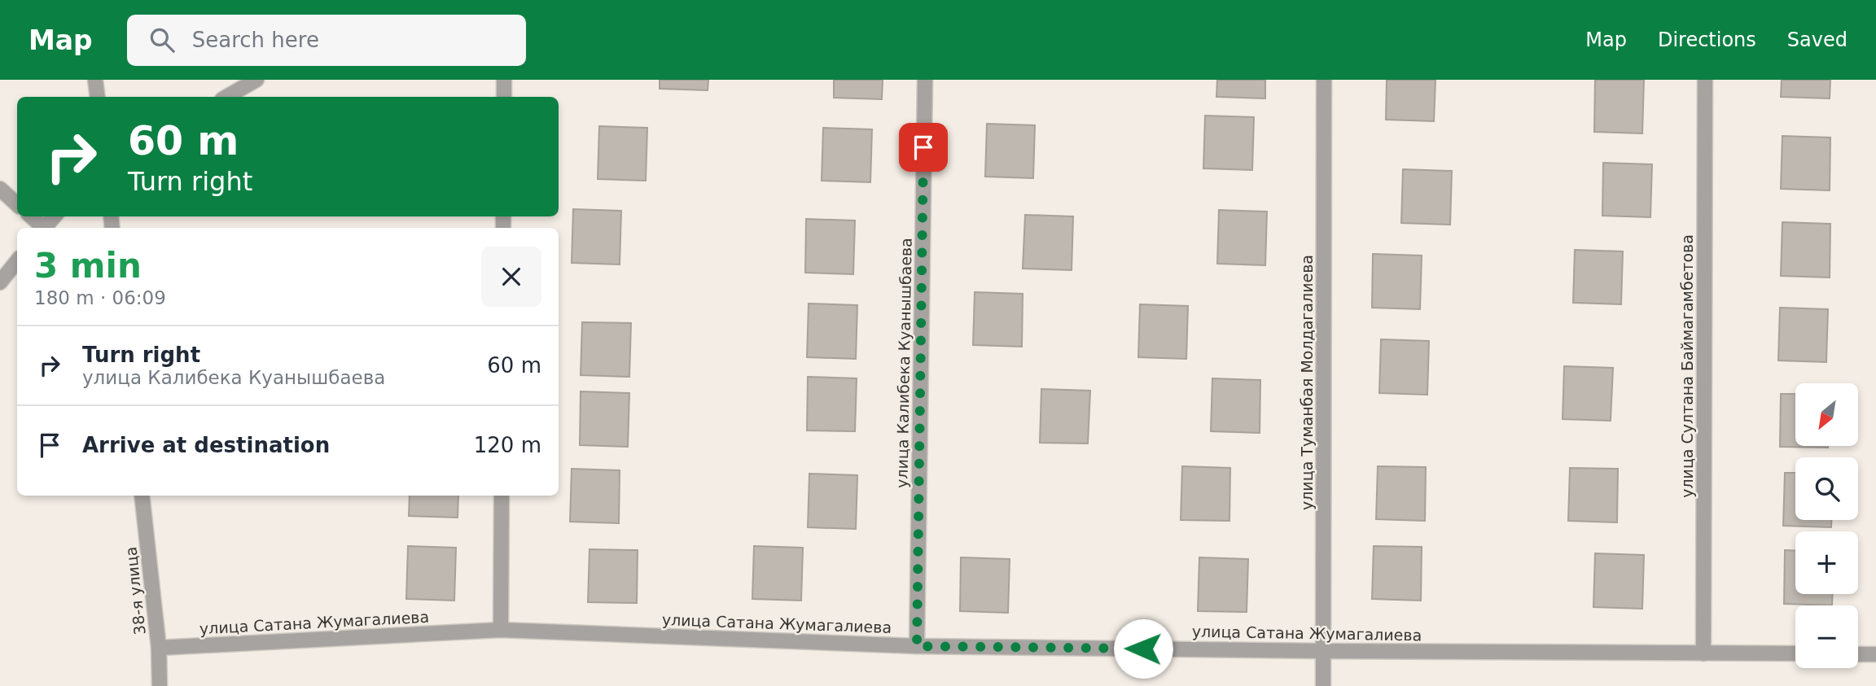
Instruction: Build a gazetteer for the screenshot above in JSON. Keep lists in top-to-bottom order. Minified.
{"streets":{"street":["улица Калибека Куанышбаева","улица Султана Баймагамбетова","улица Туманбая Молдагалиева","38-я улица","улица Сатана Жумагалиева"]},"crossings":[["улица Калибека Куанышбаева","улица Сатана Жумагалиева"],["улица Султана Баймагамбетова","улица Сатана Жумагалиева"],["улица Туманбая Молдагалиева","улица Сатана Жумагалиева"],["38-я улица","улица Сатана Жумагалиева"]],"north":"bottom left","page":{"header":"Map","search":"Search here","nav":["Map","Directions","Saved"],"turn":["60 m","Turn right"],"heading":["3 min","180 m · 06:09"],"list":[{"name":"Turn right","note":"улица Калибека Куанышбаева","value":"60 m"},{"name":"Arrive at destination","value":"120 m"}],"map_buttons":["+","−"]}}
